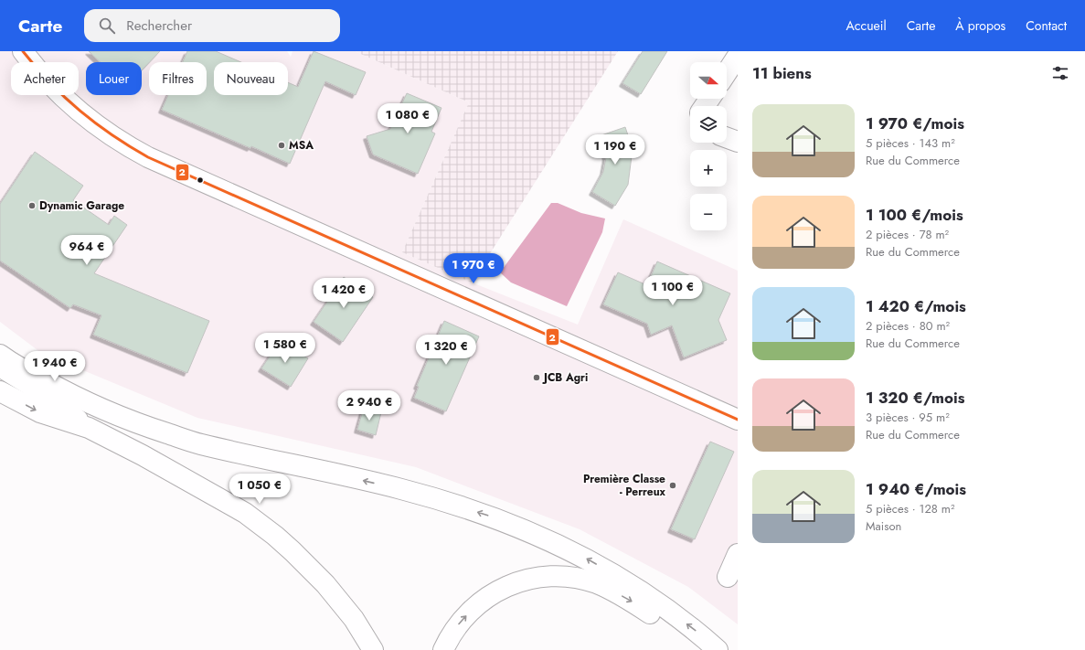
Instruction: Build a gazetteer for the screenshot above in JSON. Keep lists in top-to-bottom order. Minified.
{"places":["MSA","Dynamic Garage","JCB Agri","Première Classe - Perreux"],"lines":["transit line 2"],"north":"right","page":{"header":"Carte","search":"Rechercher","nav":["Accueil","Carte","À propos","Contact"],"heading":"11 biens","map_buttons":["+","−"],"chip":["Acheter","Louer","Filtres","Nouveau"],"list":[{"name":"1 970 €/mois","note":"5 pièces · 143 m² · Rue du Commerce"},{"name":"1 100 €/mois","note":"2 pièces · 78 m² · Rue du Commerce"},{"name":"1 420 €/mois","note":"2 pièces · 80 m² · Rue du Commerce"},{"name":"1 320 €/mois","note":"3 pièces · 95 m² · Rue du Commerce"},{"name":"1 940 €/mois","note":"5 pièces · 128 m² · Maison"}],"price":["1 080 €","1 190 €","964 €","1 970 €","1 100 €","1 420 €","1 580 €","1 320 €","1 940 €","2 940 €","1 050 €"]}}
